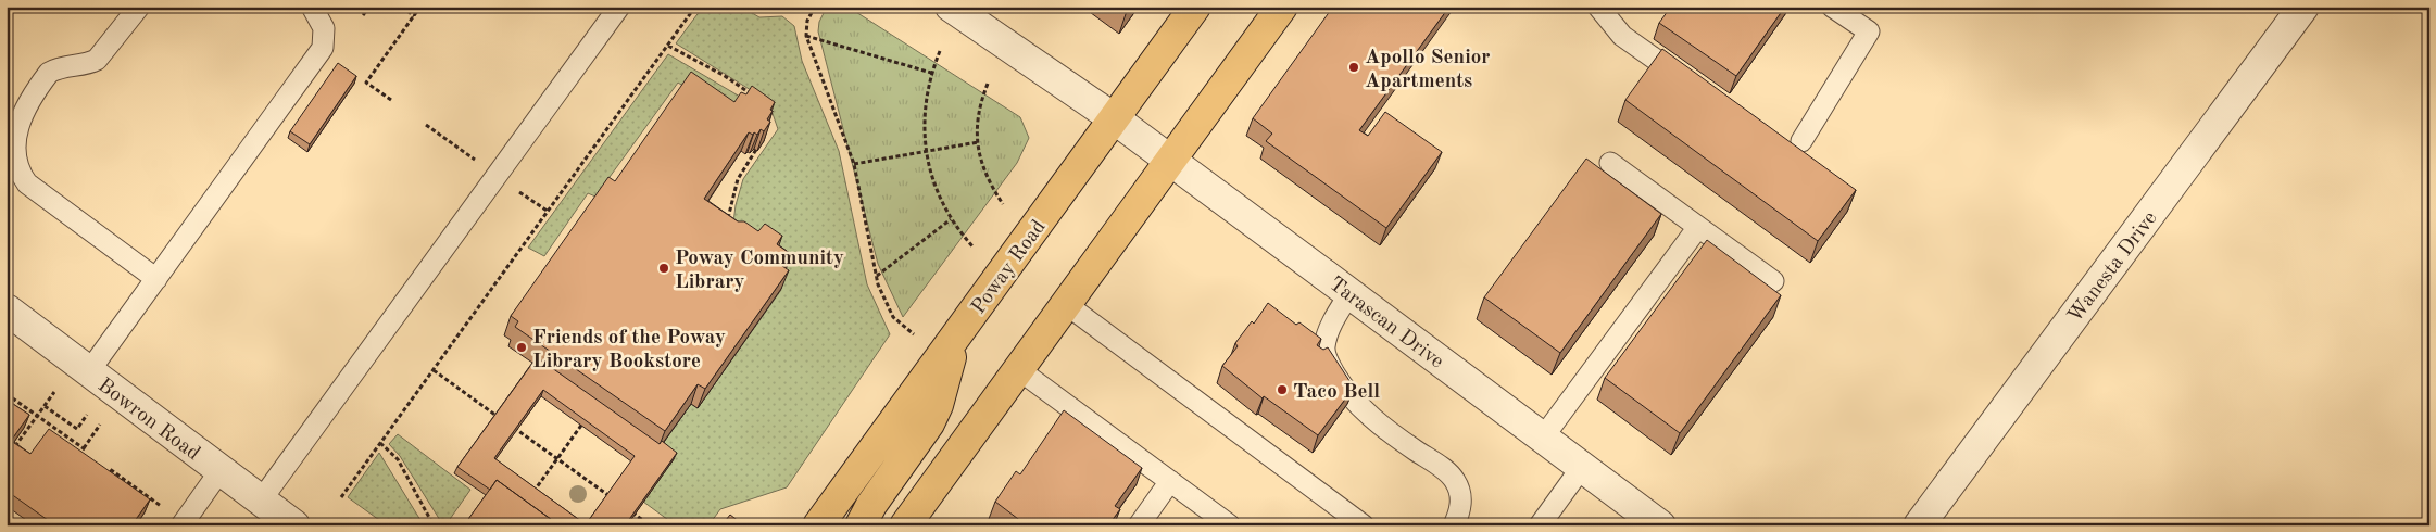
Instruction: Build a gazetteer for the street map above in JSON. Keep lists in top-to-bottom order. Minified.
{"streets":{"main road":["Poway Road"],"street":["Wanesta Drive","Tarascan Drive","Bowron Road"]},"crossings":[["Poway Road","Tarascan Drive"]],"places":["Apollo Senior Apartments","Poway Community Library","Friends of the Poway Library Bookstore","Taco Bell"]}
